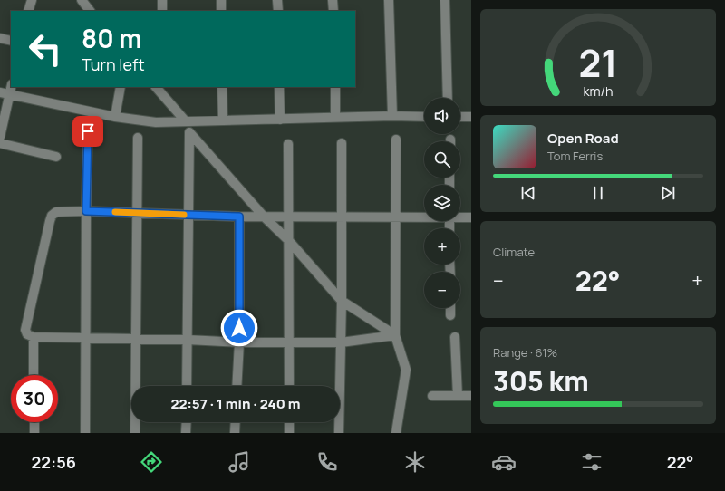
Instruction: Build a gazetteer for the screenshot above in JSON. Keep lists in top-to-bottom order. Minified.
{"page":{"turn":["80 m","Turn left"],"map_buttons":["+","−"],"song":["Open Road","Tom Ferris"],"tile":["Climate",["Range · 61%","305 km"]],"heat":["−","22°","+"],"limit":"30","trip":"22:57 · 1 min · 240 m","tabs":["22:56","22°"],"gauge":["21","km/h"]}}
